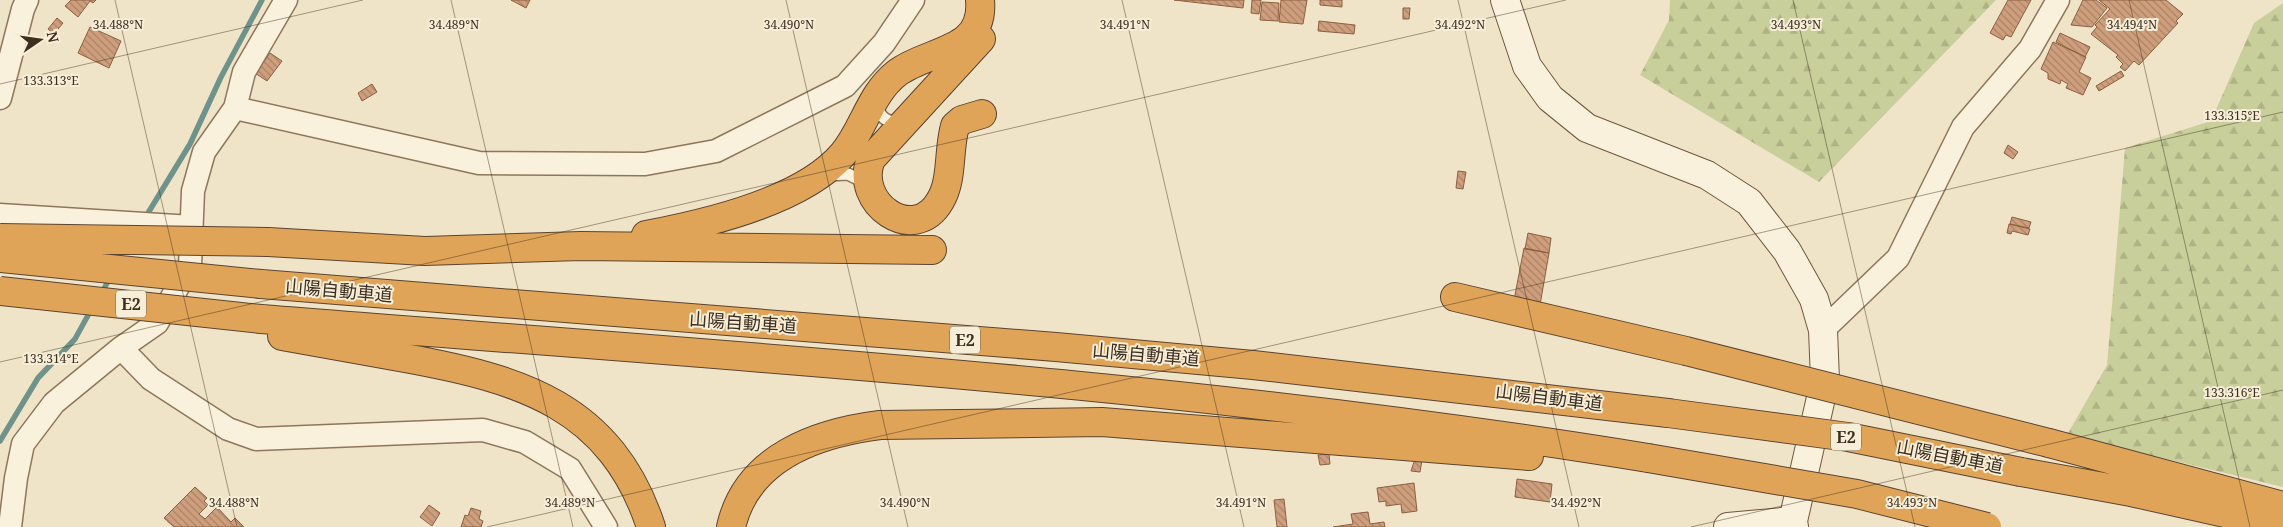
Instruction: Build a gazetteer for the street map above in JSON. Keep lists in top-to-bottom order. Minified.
{"streets":{"highway":["山陽自動車道","E2"]},"north":"right","coordinates":["34.488°N","34.489°N","34.490°N","34.491°N","34.492°N","34.493°N","34.494°N","133.313°E","133.315°E","133.314°E","133.316°E"]}
